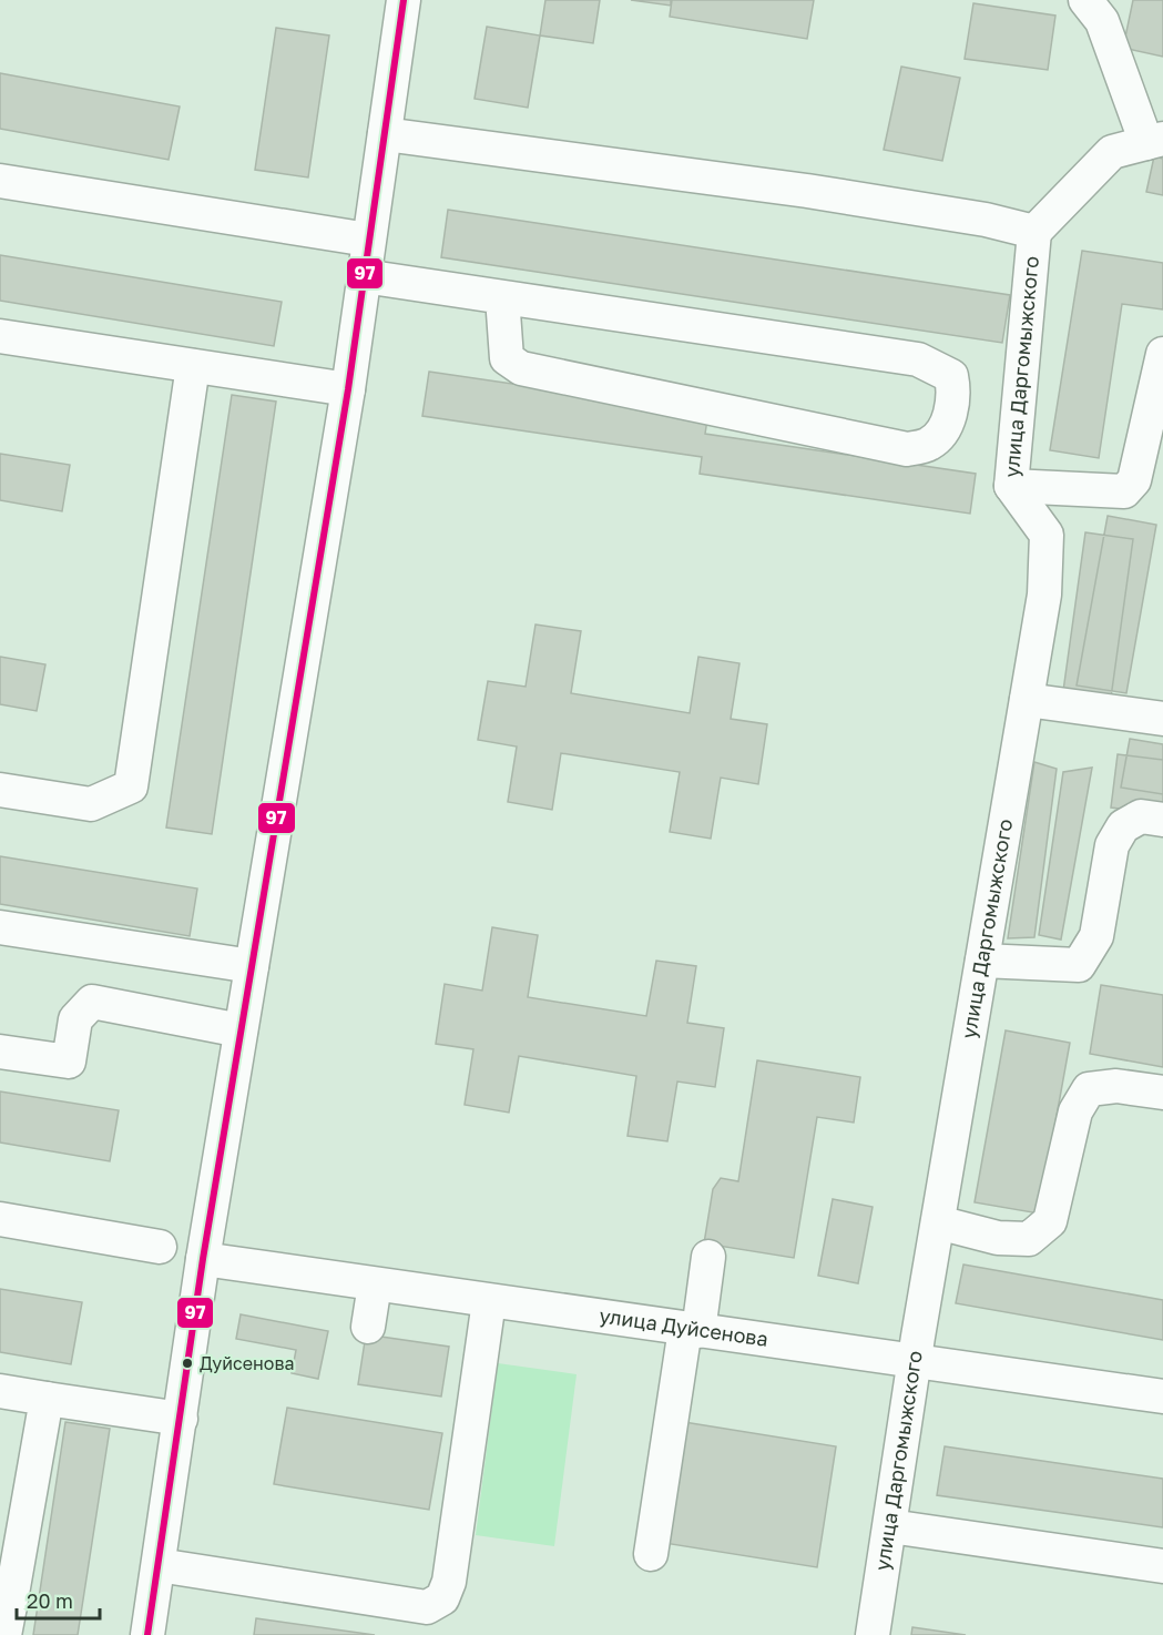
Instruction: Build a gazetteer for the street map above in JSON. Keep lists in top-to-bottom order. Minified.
{"streets":{"street":["улица Даргомыжского","улица Дуйсенова"]},"crossings":[["улица Даргомыжского","улица Дуйсенова"]],"places":["Дуйсенова"],"lines":["transit line 97"],"scale_bar":"20 m"}
